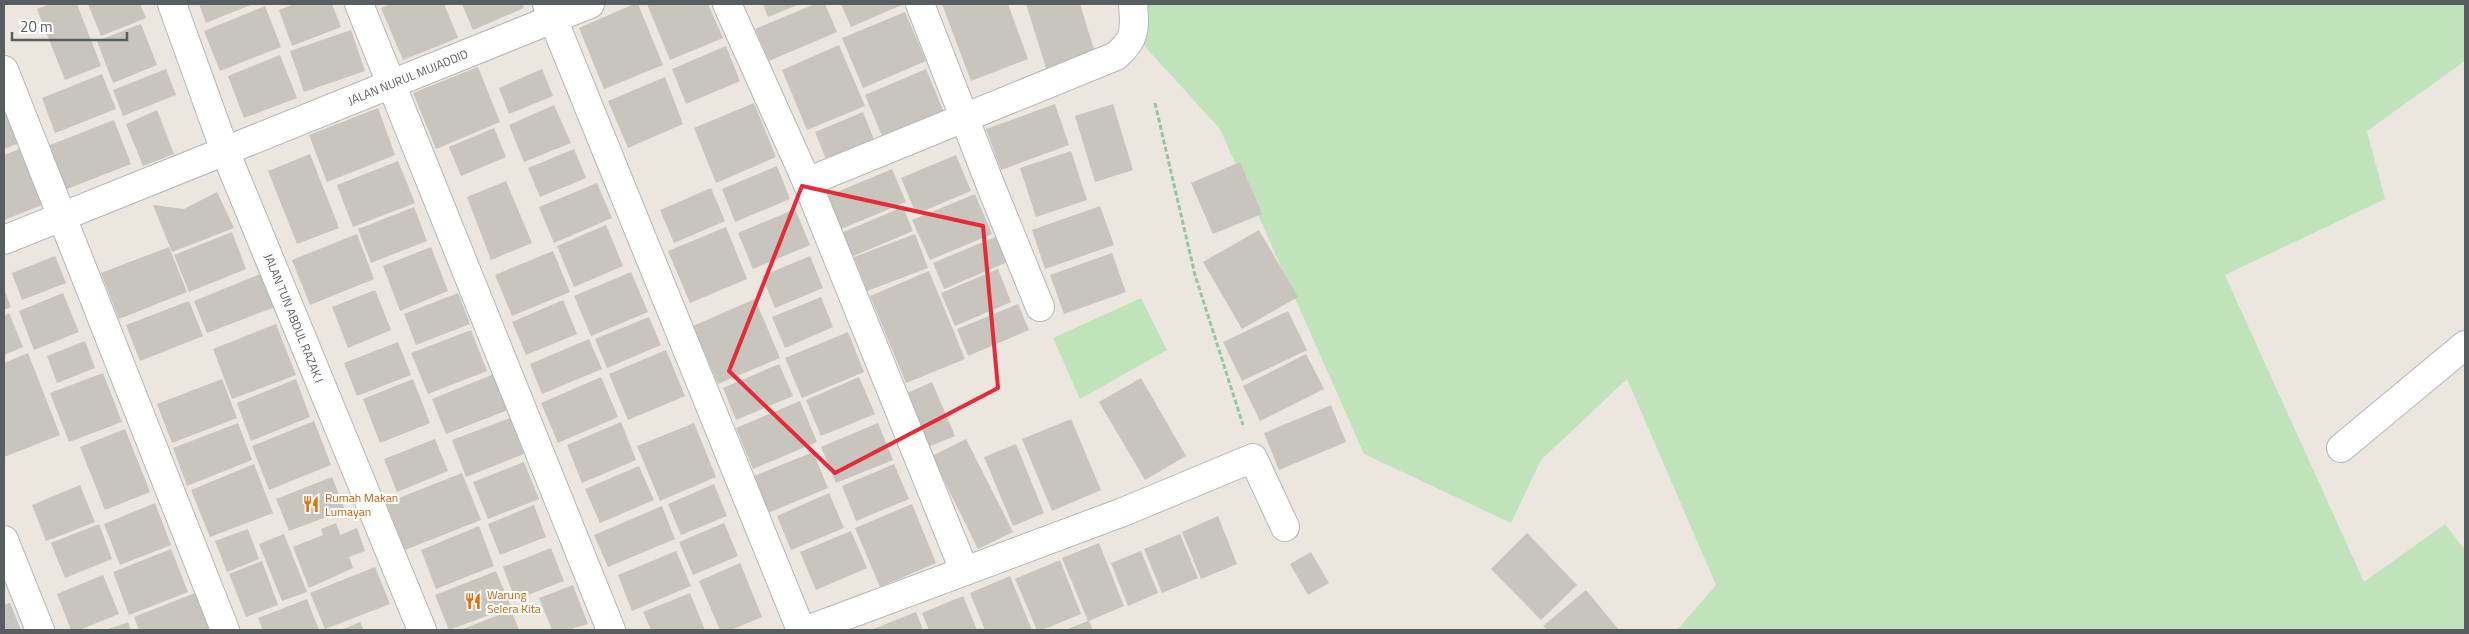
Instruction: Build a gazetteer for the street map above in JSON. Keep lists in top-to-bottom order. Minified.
{"streets":{"street":["JALAN NURUL MUJADDID","JALAN TUN ABDUL RAZAK I"]},"crossings":[["JALAN NURUL MUJADDID","JALAN TUN ABDUL RAZAK I"]],"places":{"restaurant":["Rumah Makan Lumayan","Warung Selera Kita"]},"scale_bar":"20 m"}
